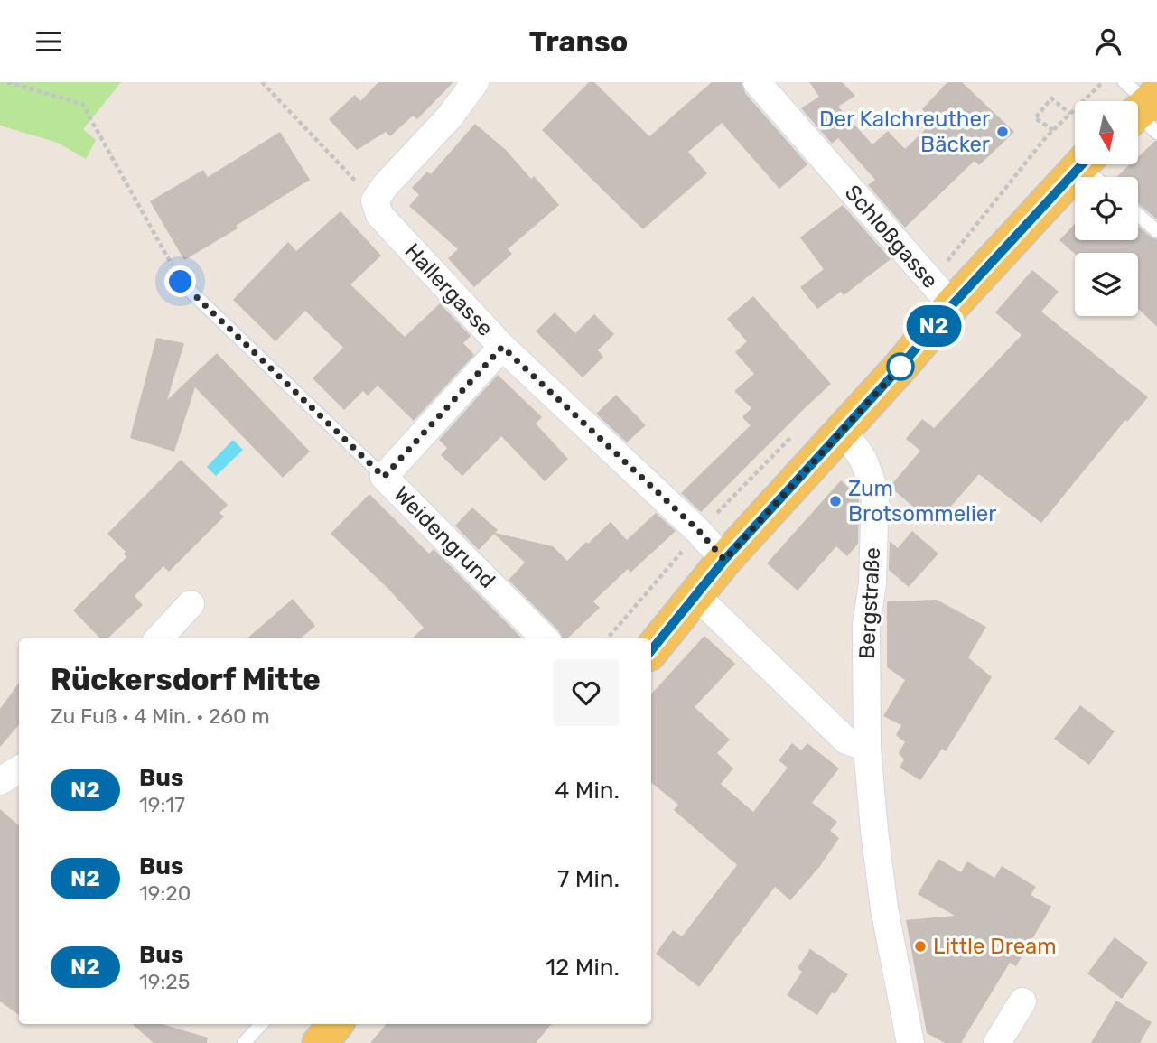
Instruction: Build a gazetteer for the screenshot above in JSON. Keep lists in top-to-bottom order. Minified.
{"streets":{"street":["Schloßgasse","Hallergasse","Weidengrund","Bergstraße"]},"crossings":[["Hallergasse","Weidengrund"]],"places":["Der Kalchreuther Bäcker","Zum Brotsommelier","Little Dream"],"lines":["bus line N2"],"north":"bottom","page":{"header":"Transo","on_map":"N2","heading":["Rückersdorf Mitte","Zu Fuß · 4 Min. · 260 m"],"list":[{"mark":"N2","name":"Bus","note":"19:17","value":"4 Min."},{"mark":"N2","name":"Bus","note":"19:20","value":"7 Min."},{"mark":"N2","name":"Bus","note":"19:25","value":"12 Min."}]}}
